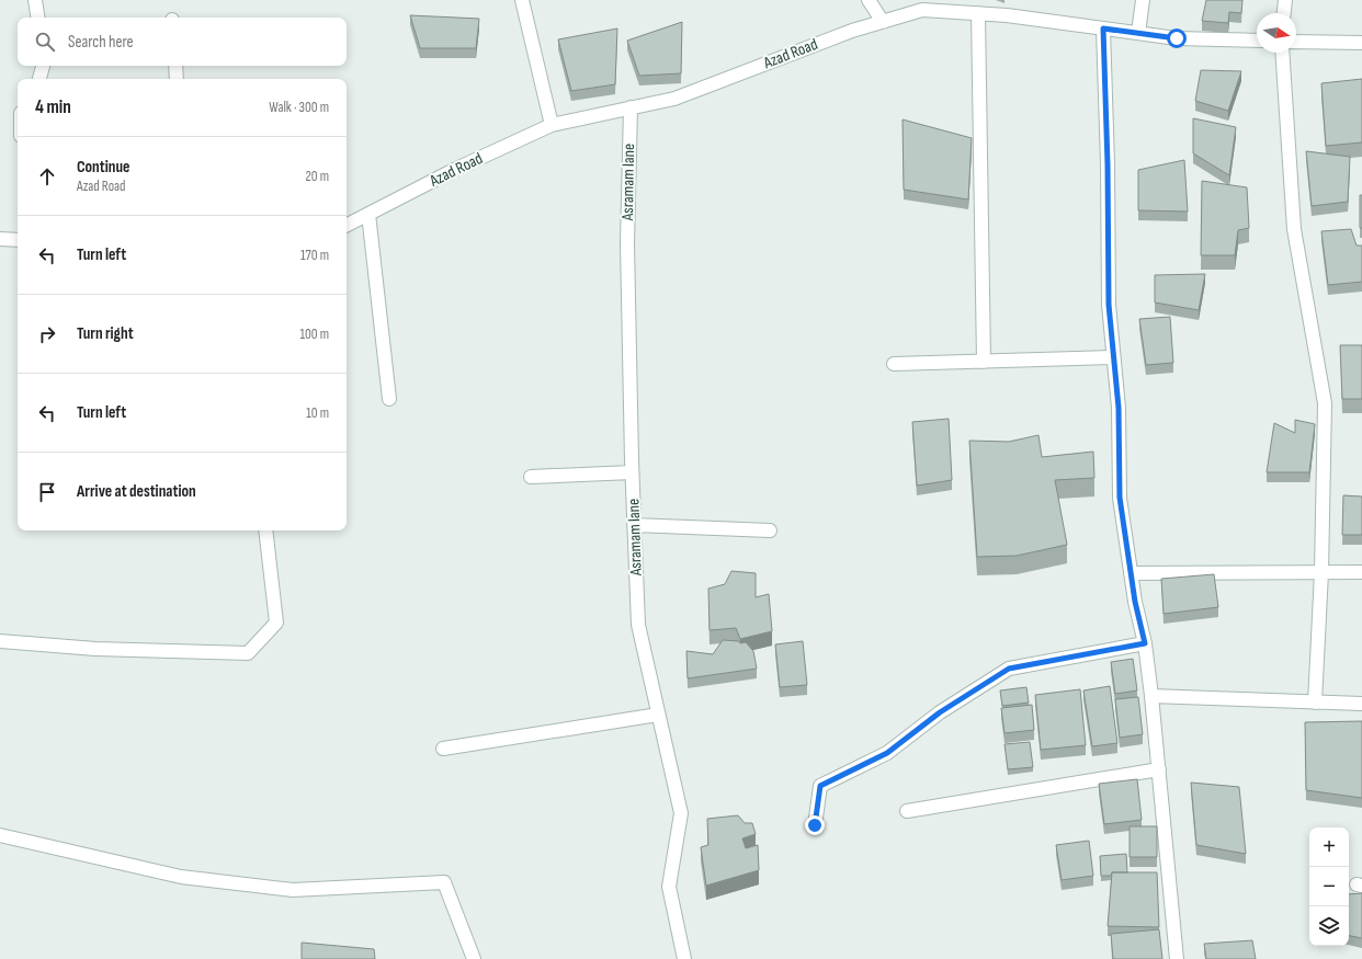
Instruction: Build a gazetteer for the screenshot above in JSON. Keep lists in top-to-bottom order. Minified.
{"streets":{"street":["Azad Road","Asramam lane"]},"crossings":[["Azad Road","Asramam lane"]],"north":"right","page":{"search":"Search here","heading":["4 min","Walk · 300 m"],"list":[["Continue","Azad Road","20 m"],["Turn left","170 m"],["Turn right","100 m"],["Turn left","10 m"],"Arrive at destination"],"map_buttons":["+","−"]}}
